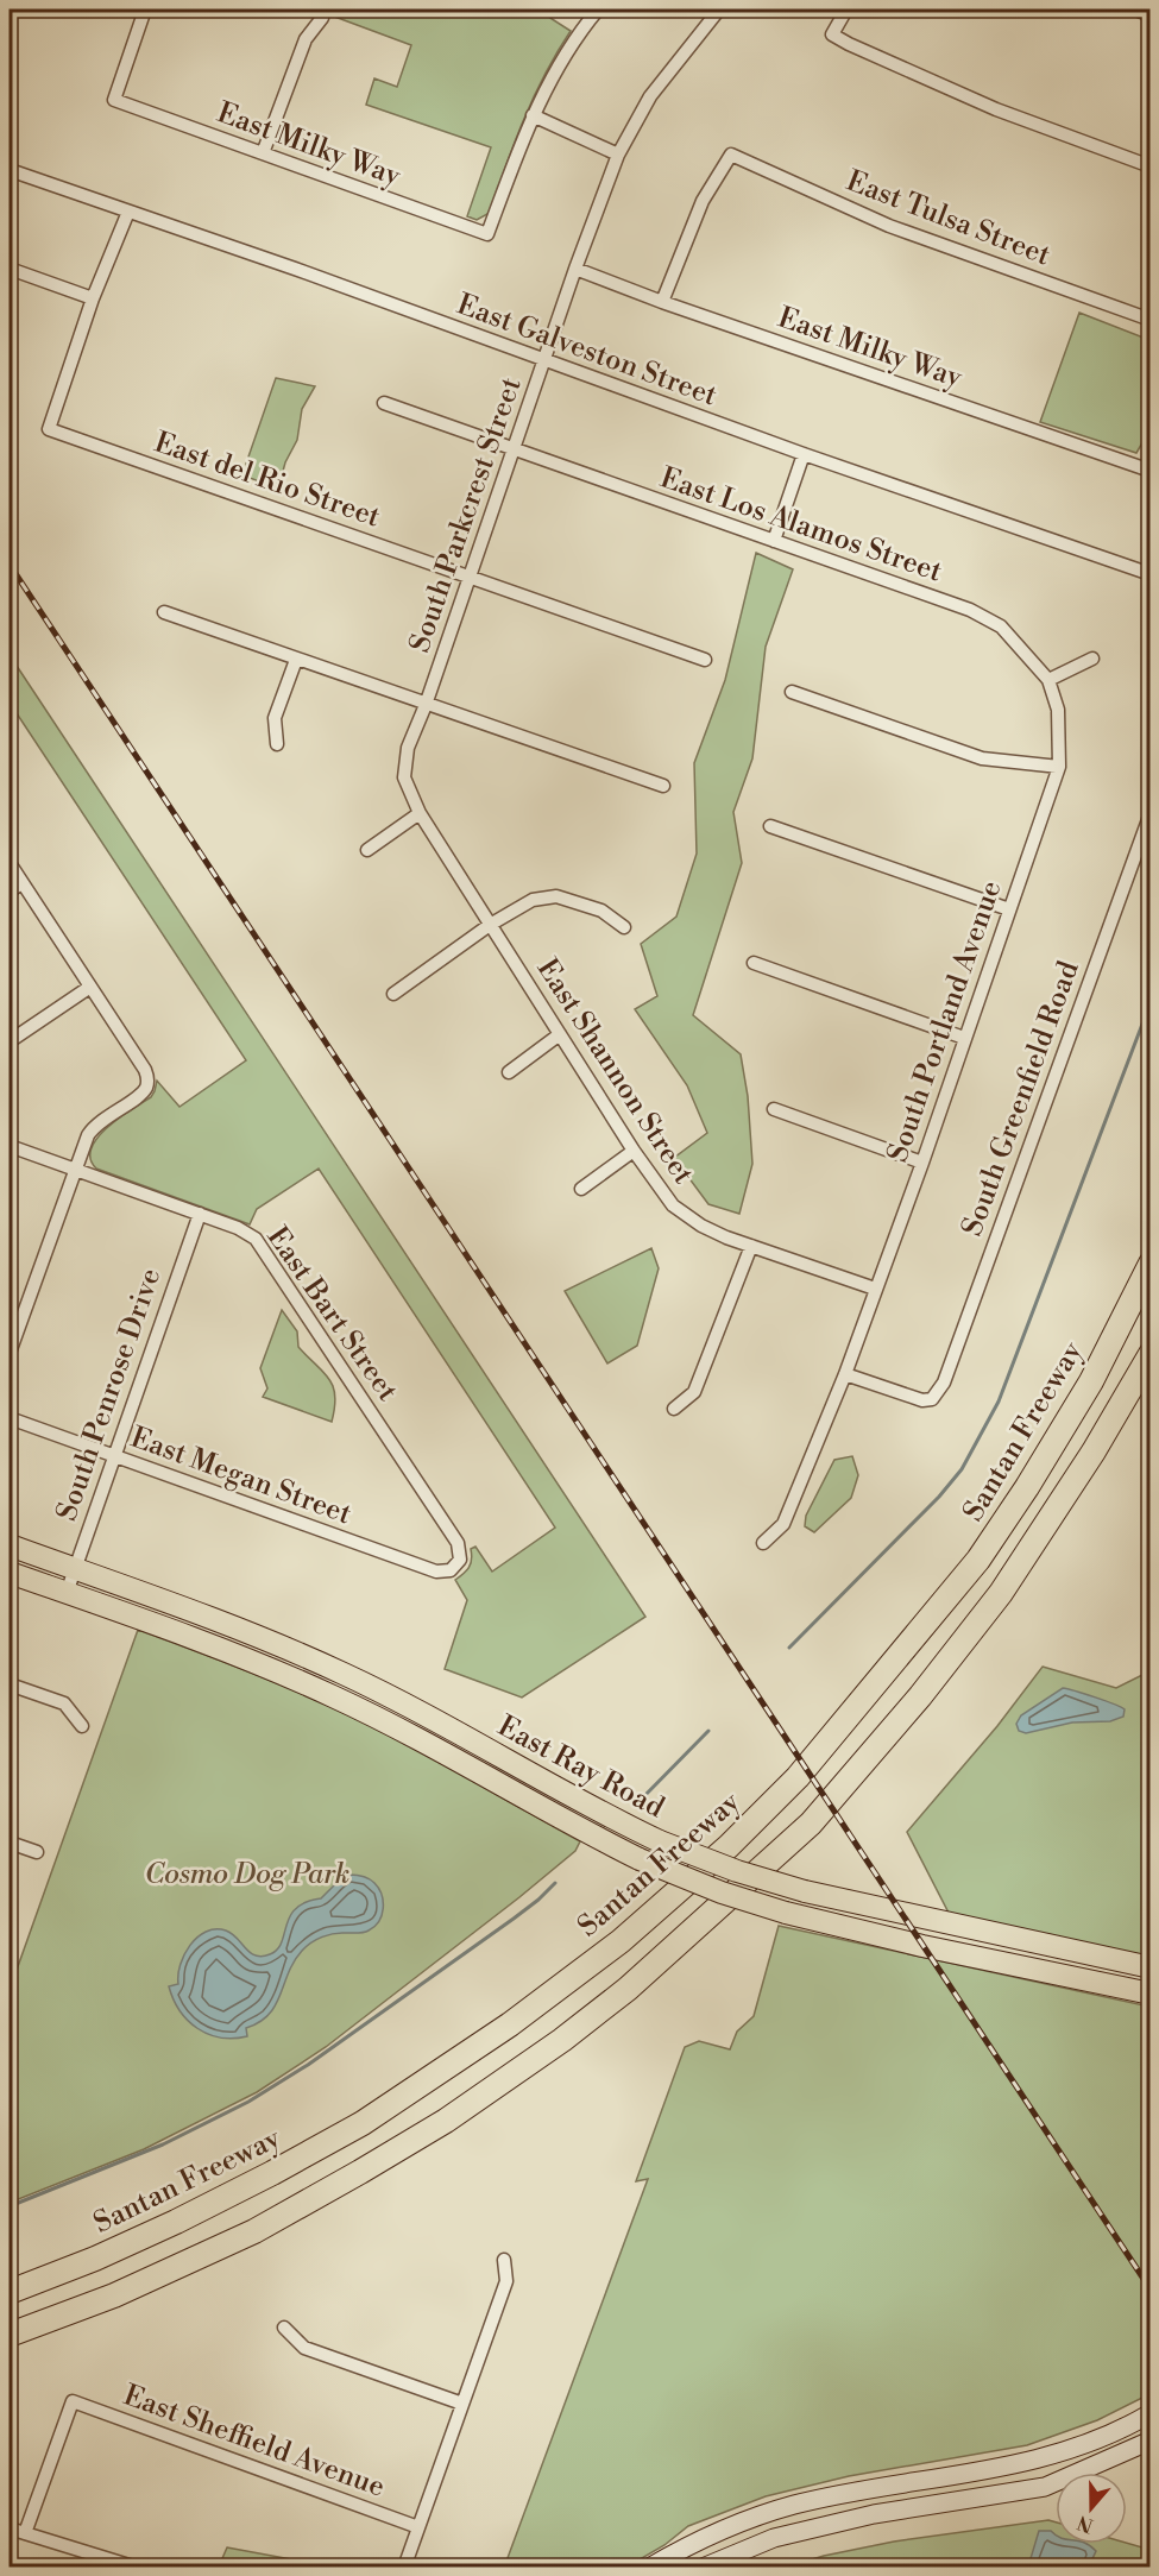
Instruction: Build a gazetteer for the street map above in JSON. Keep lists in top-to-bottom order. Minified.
{"streets":{"highway":["Santan Freeway"],"main road":["East Ray Road"],"street":["East Milky Way","East Tulsa Street","East Galveston Street","East del Rio Street","South Parkcrest Street","East Los Alamos Street","South Portland Avenue","East Shannon Street","South Greenfield Road","East Bart Street","South Penrose Drive","East Megan Street","East Sheffield Avenue"]},"crossings":[["East Milky Way","East Tulsa Street"],["East Milky Way","South Parkcrest Street"],["East Galveston Street","South Parkcrest Street"],["East del Rio Street","South Parkcrest Street"],["South Parkcrest Street","East Los Alamos Street"],["South Parkcrest Street","East Shannon Street"],["East Los Alamos Street","South Portland Avenue"],["South Portland Avenue","East Shannon Street"],["South Portland Avenue","South Greenfield Road"],["East Bart Street","South Penrose Drive"],["East Bart Street","East Megan Street"],["South Penrose Drive","East Megan Street"],["South Penrose Drive","East Ray Road"]],"parks":["Cosmo Dog Park"],"north":"bottom"}
